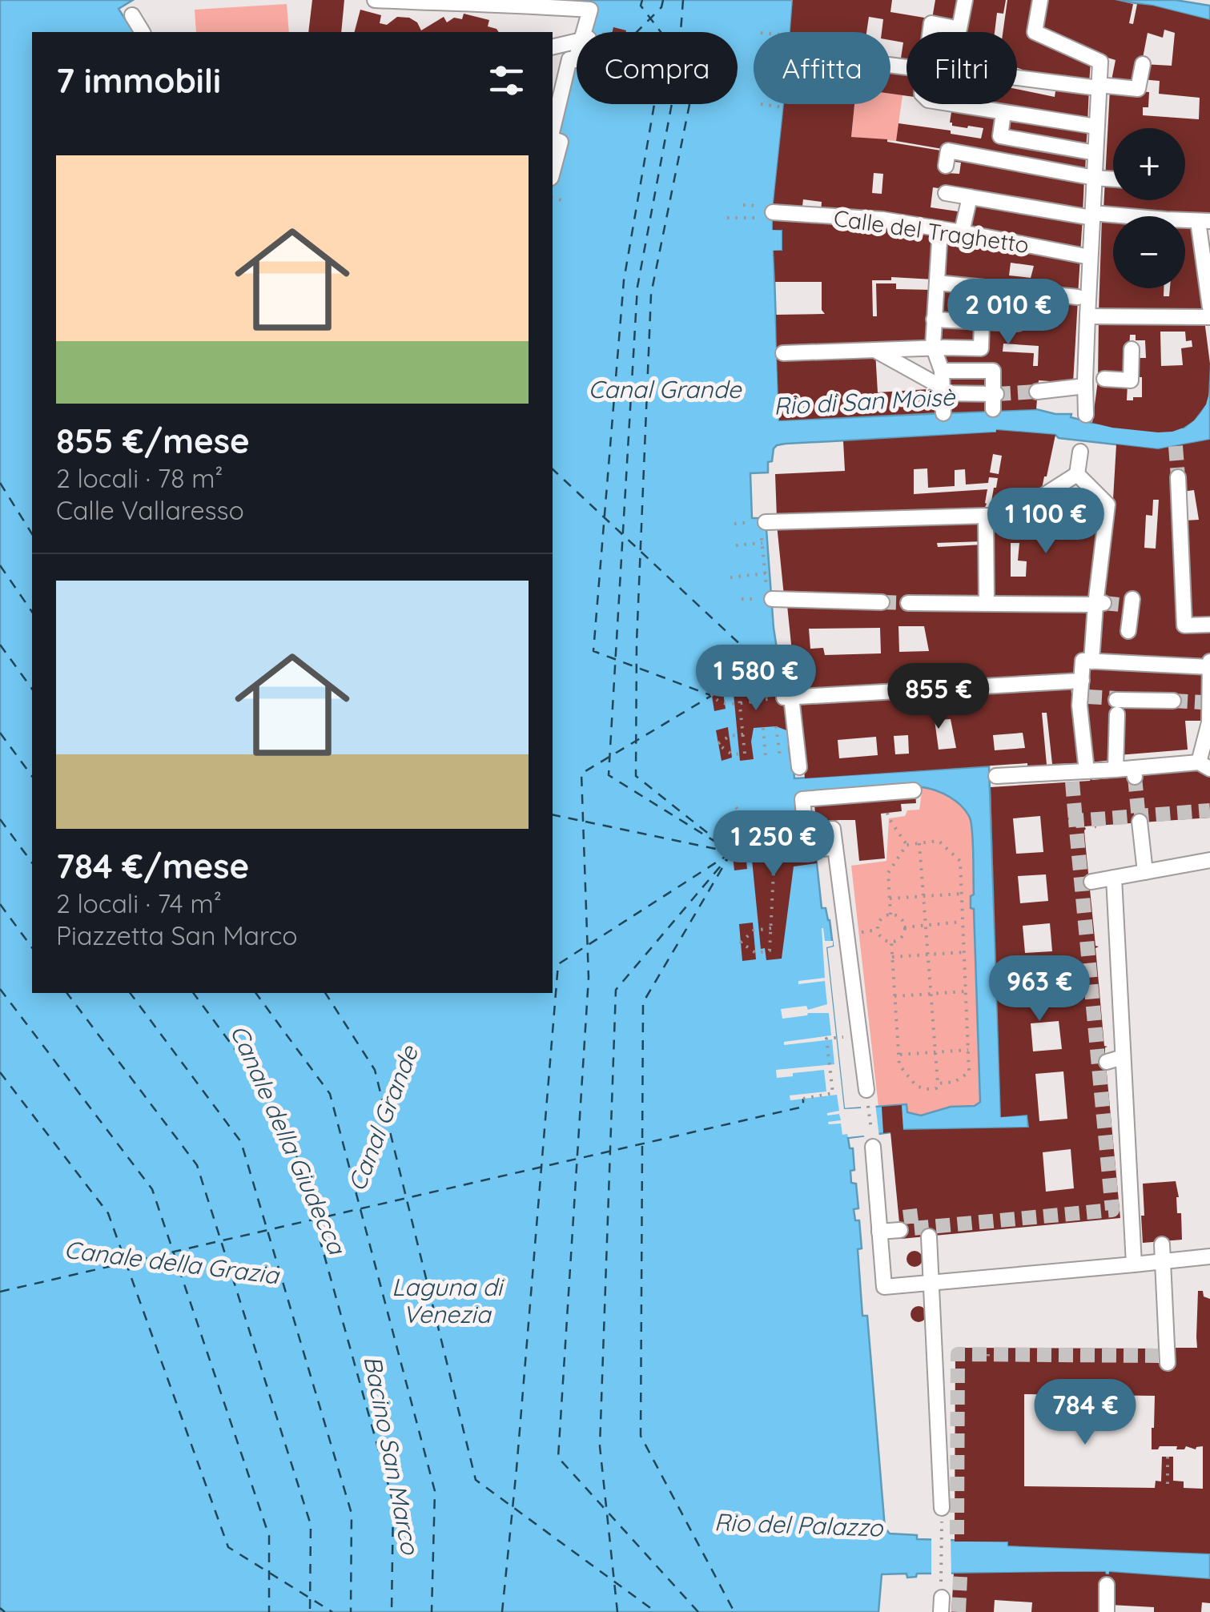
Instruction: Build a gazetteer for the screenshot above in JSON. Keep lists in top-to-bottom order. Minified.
{"streets":{"street":["Calle del Traghetto"]},"water":["Canal Grande","Rio di San Moisè","Canale della Giudecca","Canale della Grazia","Laguna di Venezia","Bacino San Marco","Rio del Palazzo"],"page":{"chip":["Compra","Affitta","Filtri"],"heading":"7 immobili","map_buttons":["+","−"],"list":[{"name":"855 €/mese","note":"2 locali · 78 m² · Calle Vallaresso"},{"name":"784 €/mese","note":"2 locali · 74 m² · Piazzetta San Marco"}],"price":["2 010 €","1 100 €","1 580 €","855 €","1 250 €","963 €","784 €"]}}
